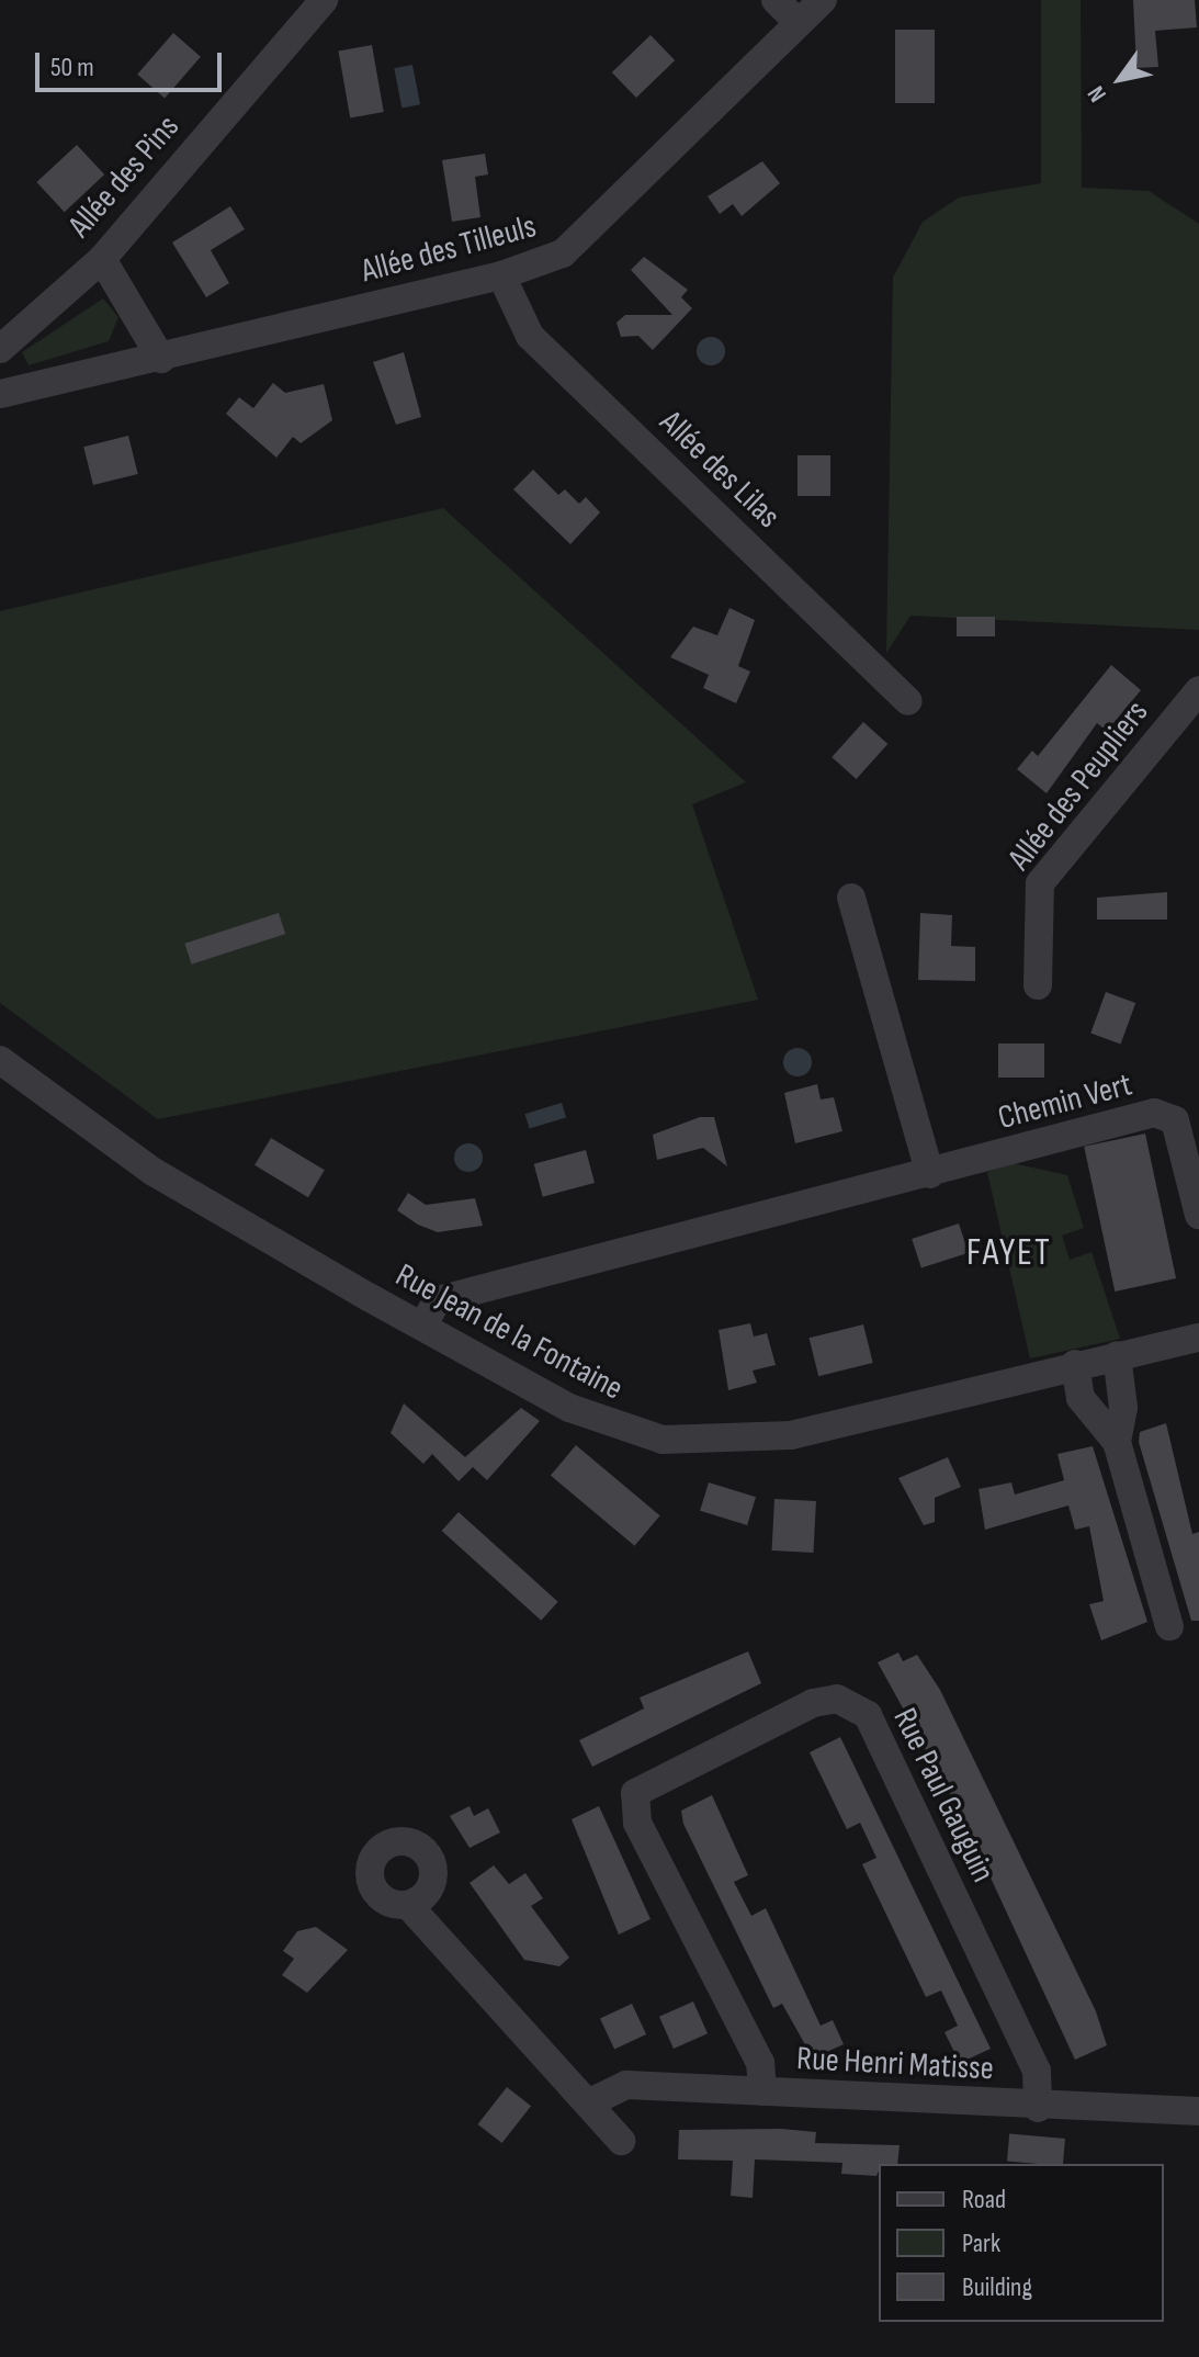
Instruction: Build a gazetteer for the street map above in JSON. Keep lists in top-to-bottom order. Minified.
{"streets":{"street":["Allée des Pins","Allée des Tilleuls","Allée des Lilas","Allée des Peupliers","Chemin Vert","Rue Jean de la Fontaine","Rue Paul Gauguin","Rue Henri Matisse"]},"crossings":[["Allée des Tilleuls","Allée des Lilas"],["Rue Paul Gauguin","Rue Henri Matisse"]],"districts":["FAYET"],"legend":["Road","Park","Building"],"scale_bar":"50 m","north":"bottom left"}
